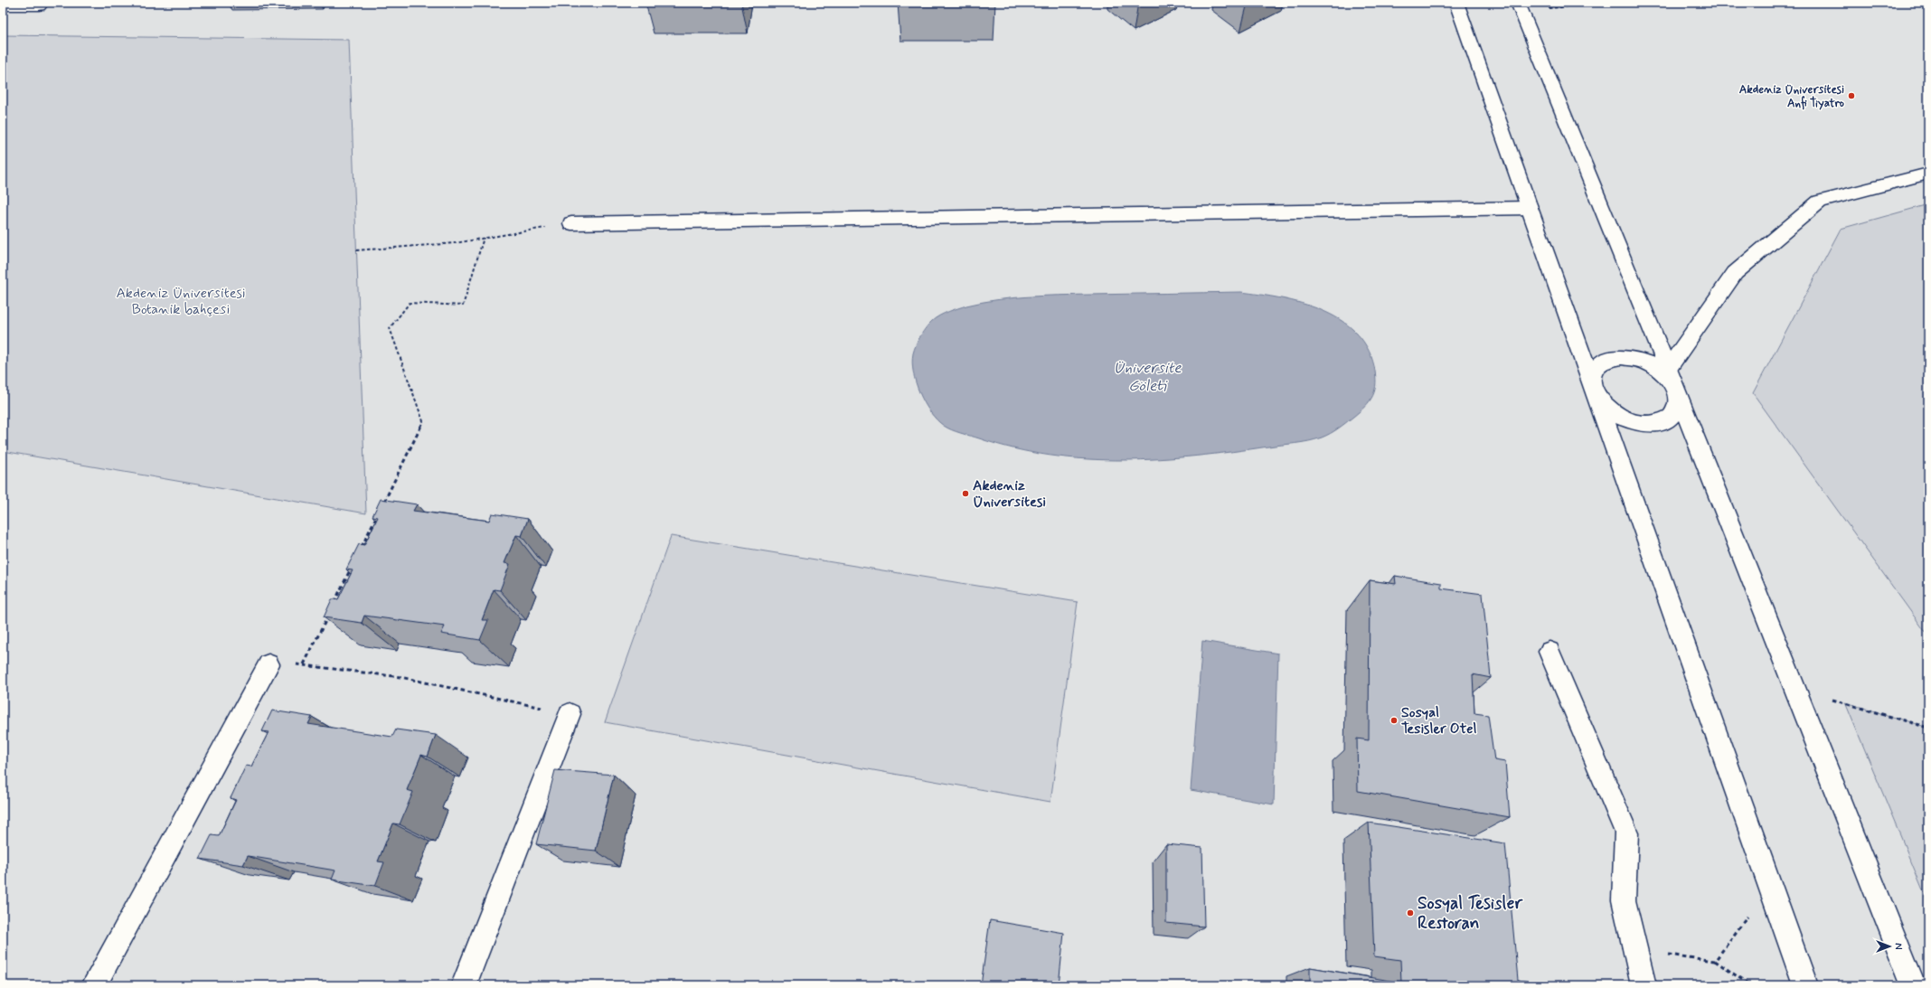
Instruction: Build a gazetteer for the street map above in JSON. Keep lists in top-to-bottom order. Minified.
{"water":["Üniversite Göleti"],"parks":["Akdeniz Üniversitesi Botanik bahçesi"],"places":["Akdeniz Üniversitesi Anfi Tiyatro","Akdeniz Üniversitesi","Sosyal Tesisler Otel","Sosyal Tesisler Restoran"],"north":"right"}
